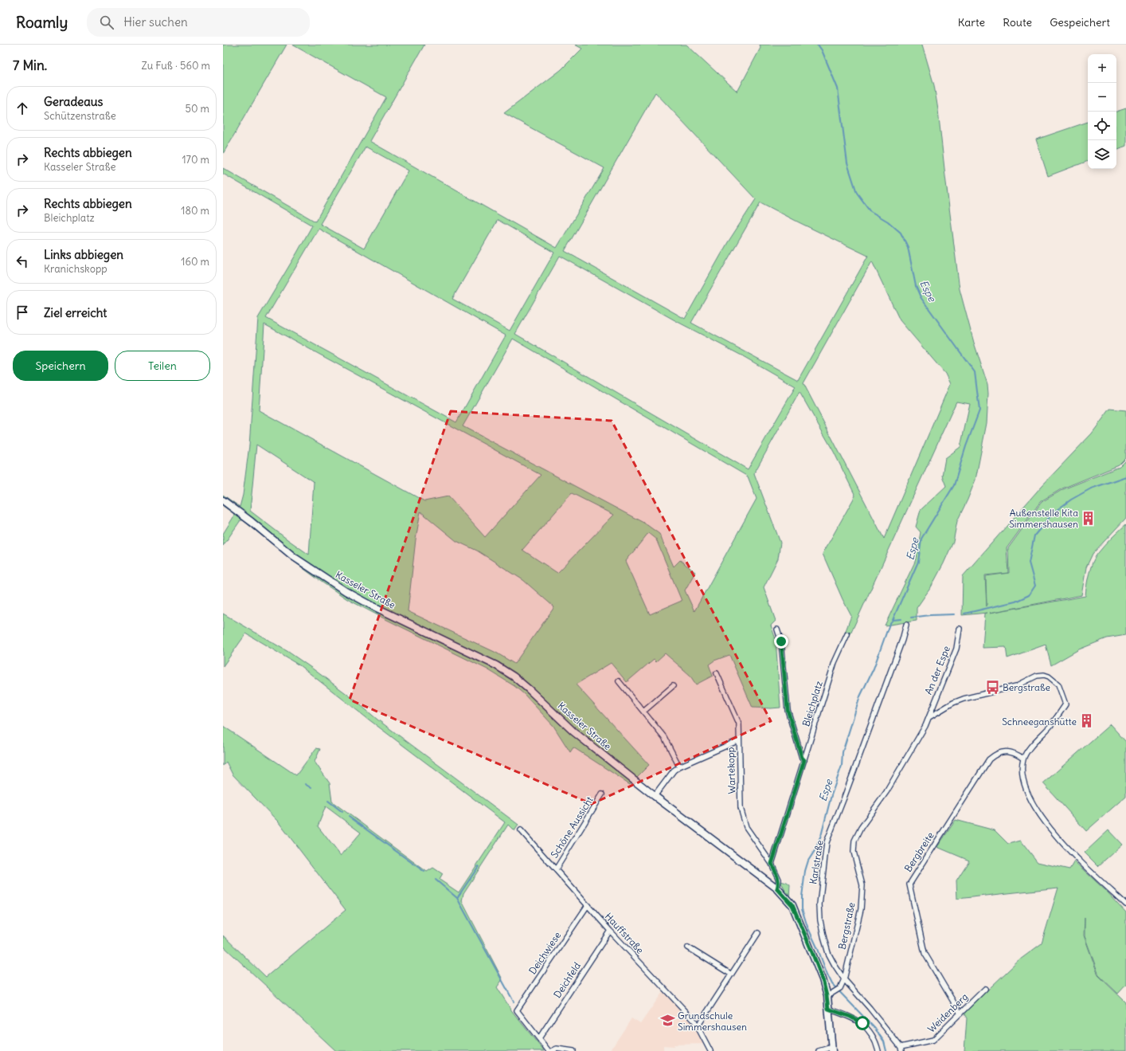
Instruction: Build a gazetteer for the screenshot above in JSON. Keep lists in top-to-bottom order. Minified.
{"streets":{"street":["Kasseler Straße","An der Espe","Bleichplatz","Wartekopp","Schöne Aussicht","Bergbreite","Karlstraße","Bergstraße","Hauffstraße","Deichwiese","Deichfeld","Weidenberg"]},"crossings":[["Kasseler Straße","Bergstraße"],["An der Espe","Bergstraße"],["Bleichplatz","Wartekopp"],["Schöne Aussicht","Hauffstraße"],["Bergbreite","Weidenberg"],["Karlstraße","Bergstraße"],["Karlstraße","Weidenberg"],["Hauffstraße","Deichwiese"],["Hauffstraße","Deichfeld"],["Deichwiese","Deichfeld"]],"water":["Espe"],"places":{"building":["Außenstelle Kita Simmershausen","Schneeganshütte"],"bus stop":["Bergstraße"],"school or university":["Grundschule Simmershausen"]},"page":{"header":"Roamly","search":"Hier suchen","nav":["Karte","Route","Gespeichert"],"heading":["7 Min.","Zu Fuß · 560 m"],"map_buttons":["+","−"],"list":[["Geradeaus","Schützenstraße","50 m"],["Rechts abbiegen","Kasseler Straße","170 m"],["Rechts abbiegen","Bleichplatz","180 m"],["Links abbiegen","Kranichskopp","160 m"],"Ziel erreicht"],"buttons":["Speichern","Teilen"]}}
